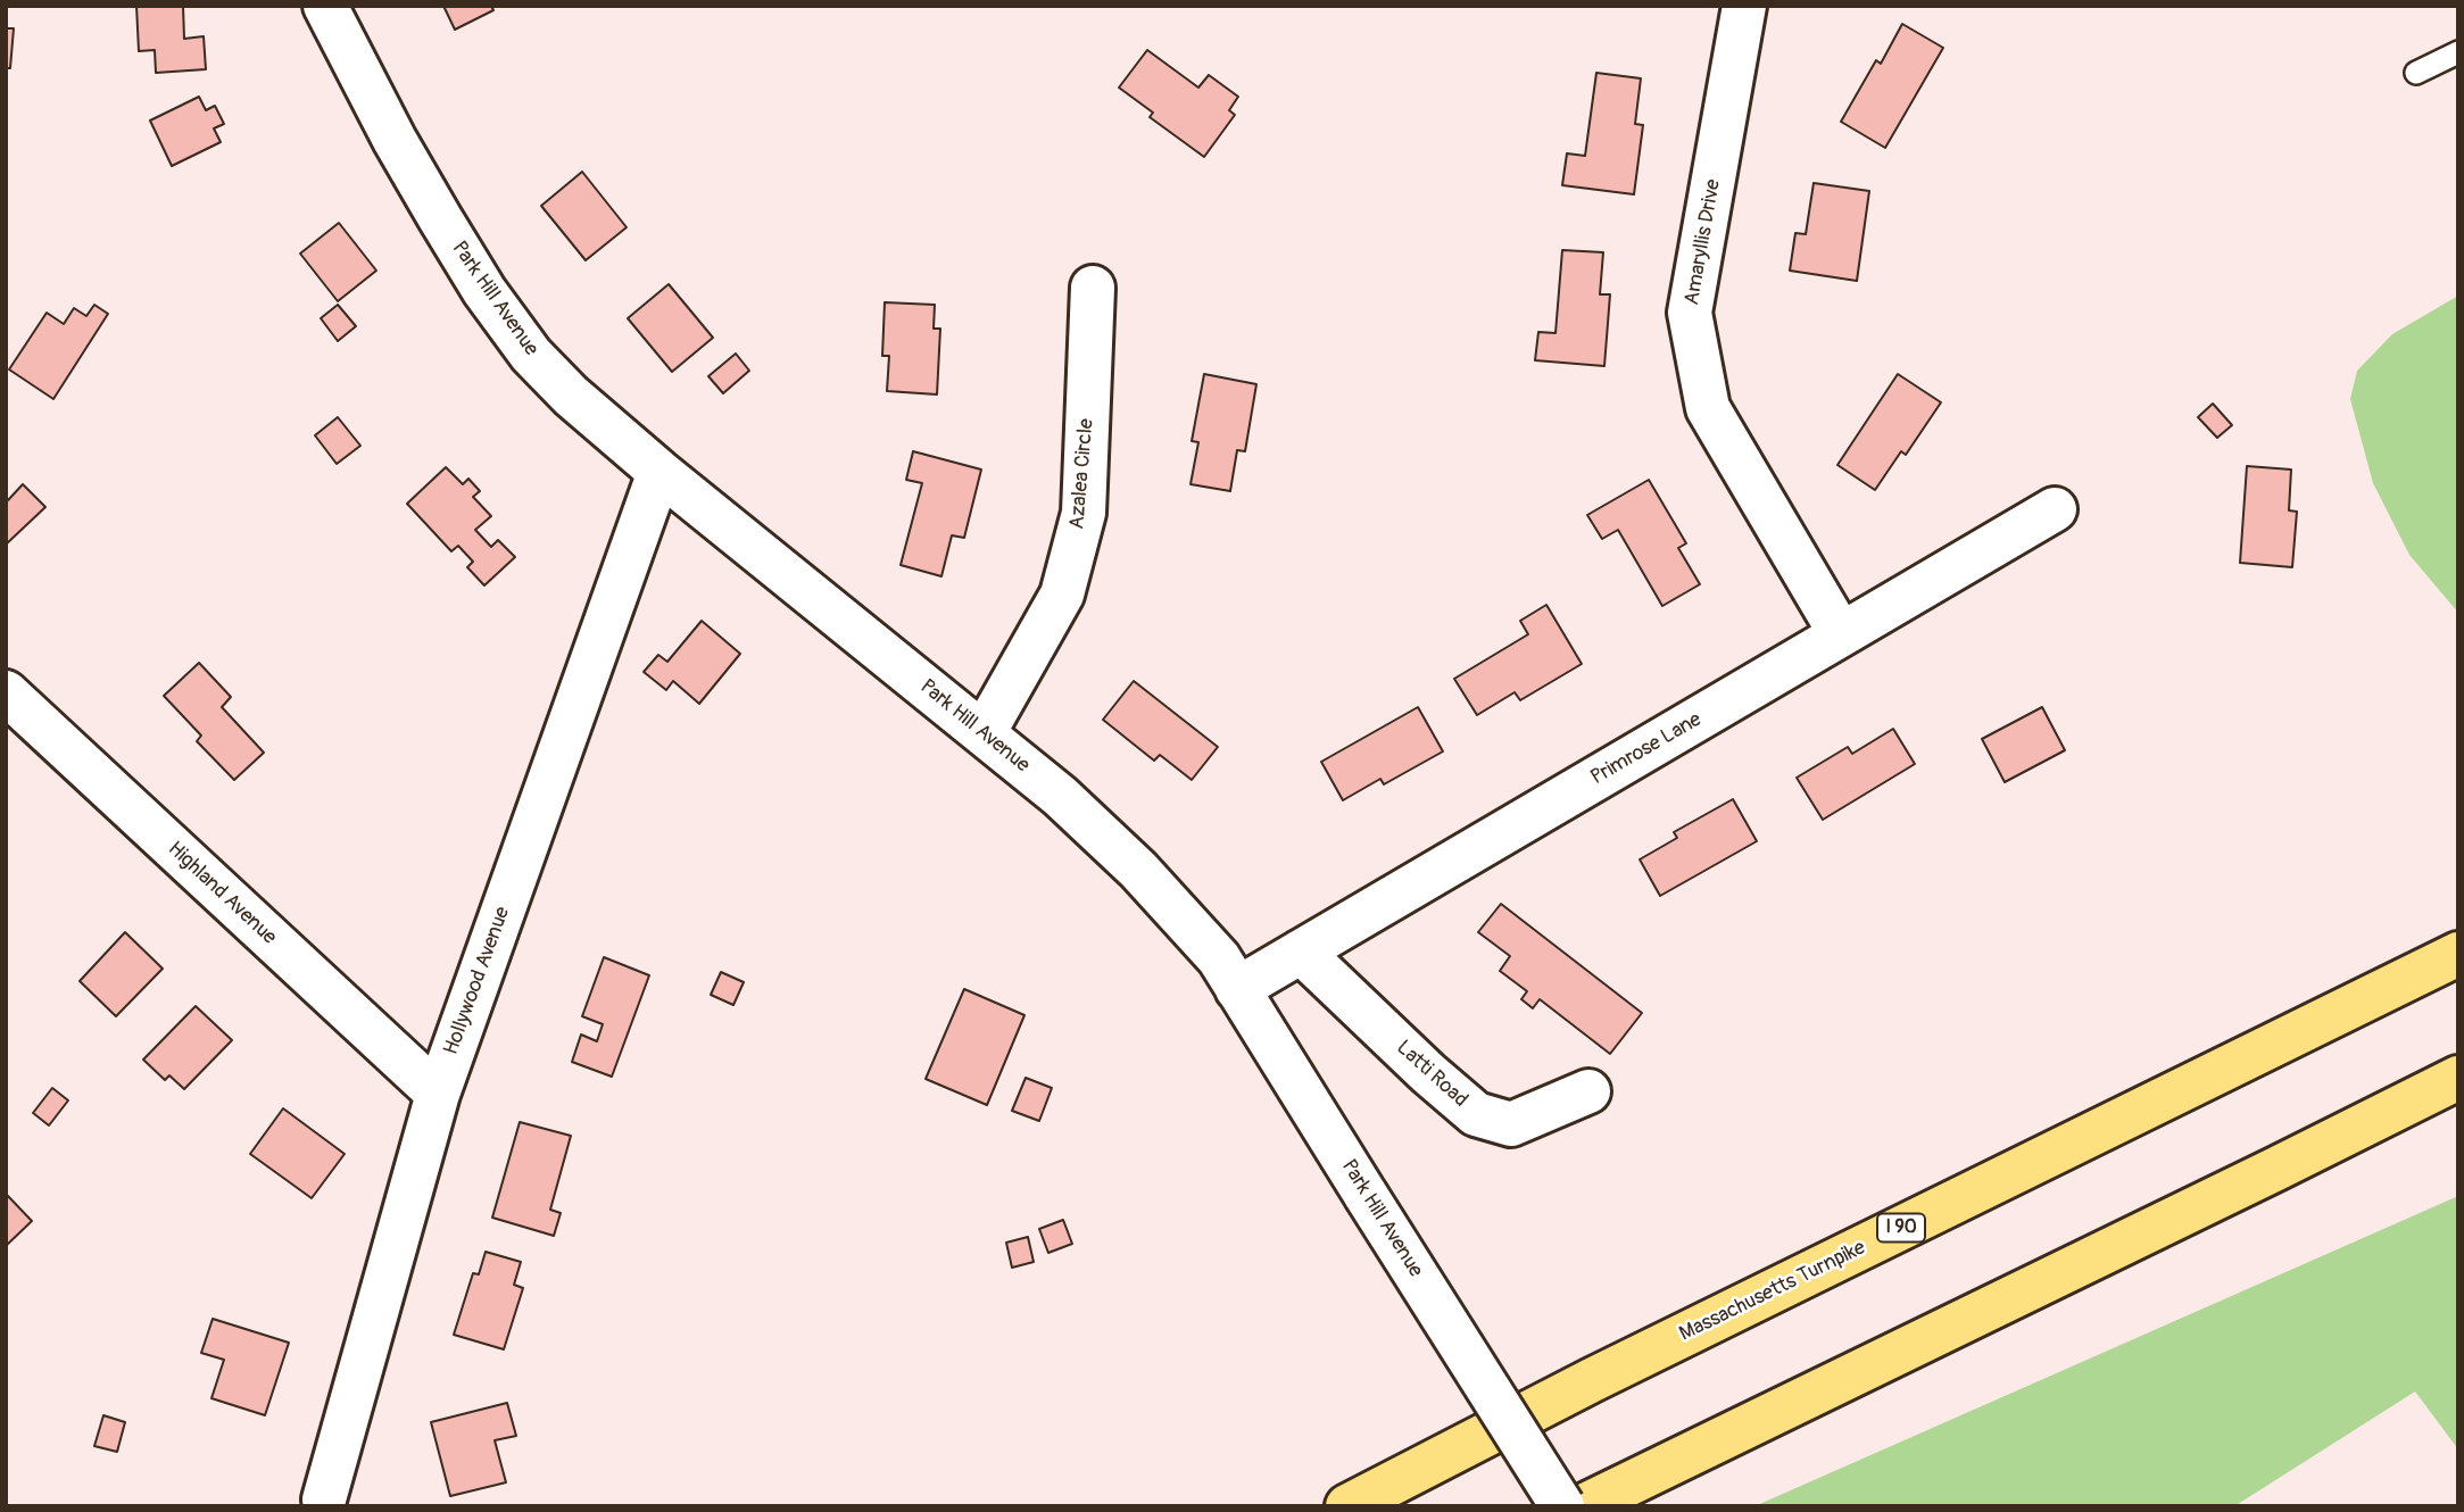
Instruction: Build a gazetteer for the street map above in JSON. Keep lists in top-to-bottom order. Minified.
{"streets":{"highway":["I 90","Massachusetts Turnpike"],"street":["Amaryllis Drive","Park Hill Avenue","Azalea Circle","Primrose Lane","Highland Avenue","Hollywood Avenue","Latti Road"]},"crossings":[["Amaryllis Drive","Primrose Lane"],["Park Hill Avenue","Azalea Circle"],["Park Hill Avenue","Primrose Lane"],["Park Hill Avenue","Hollywood Avenue"],["Primrose Lane","Latti Road"],["Highland Avenue","Hollywood Avenue"]]}
